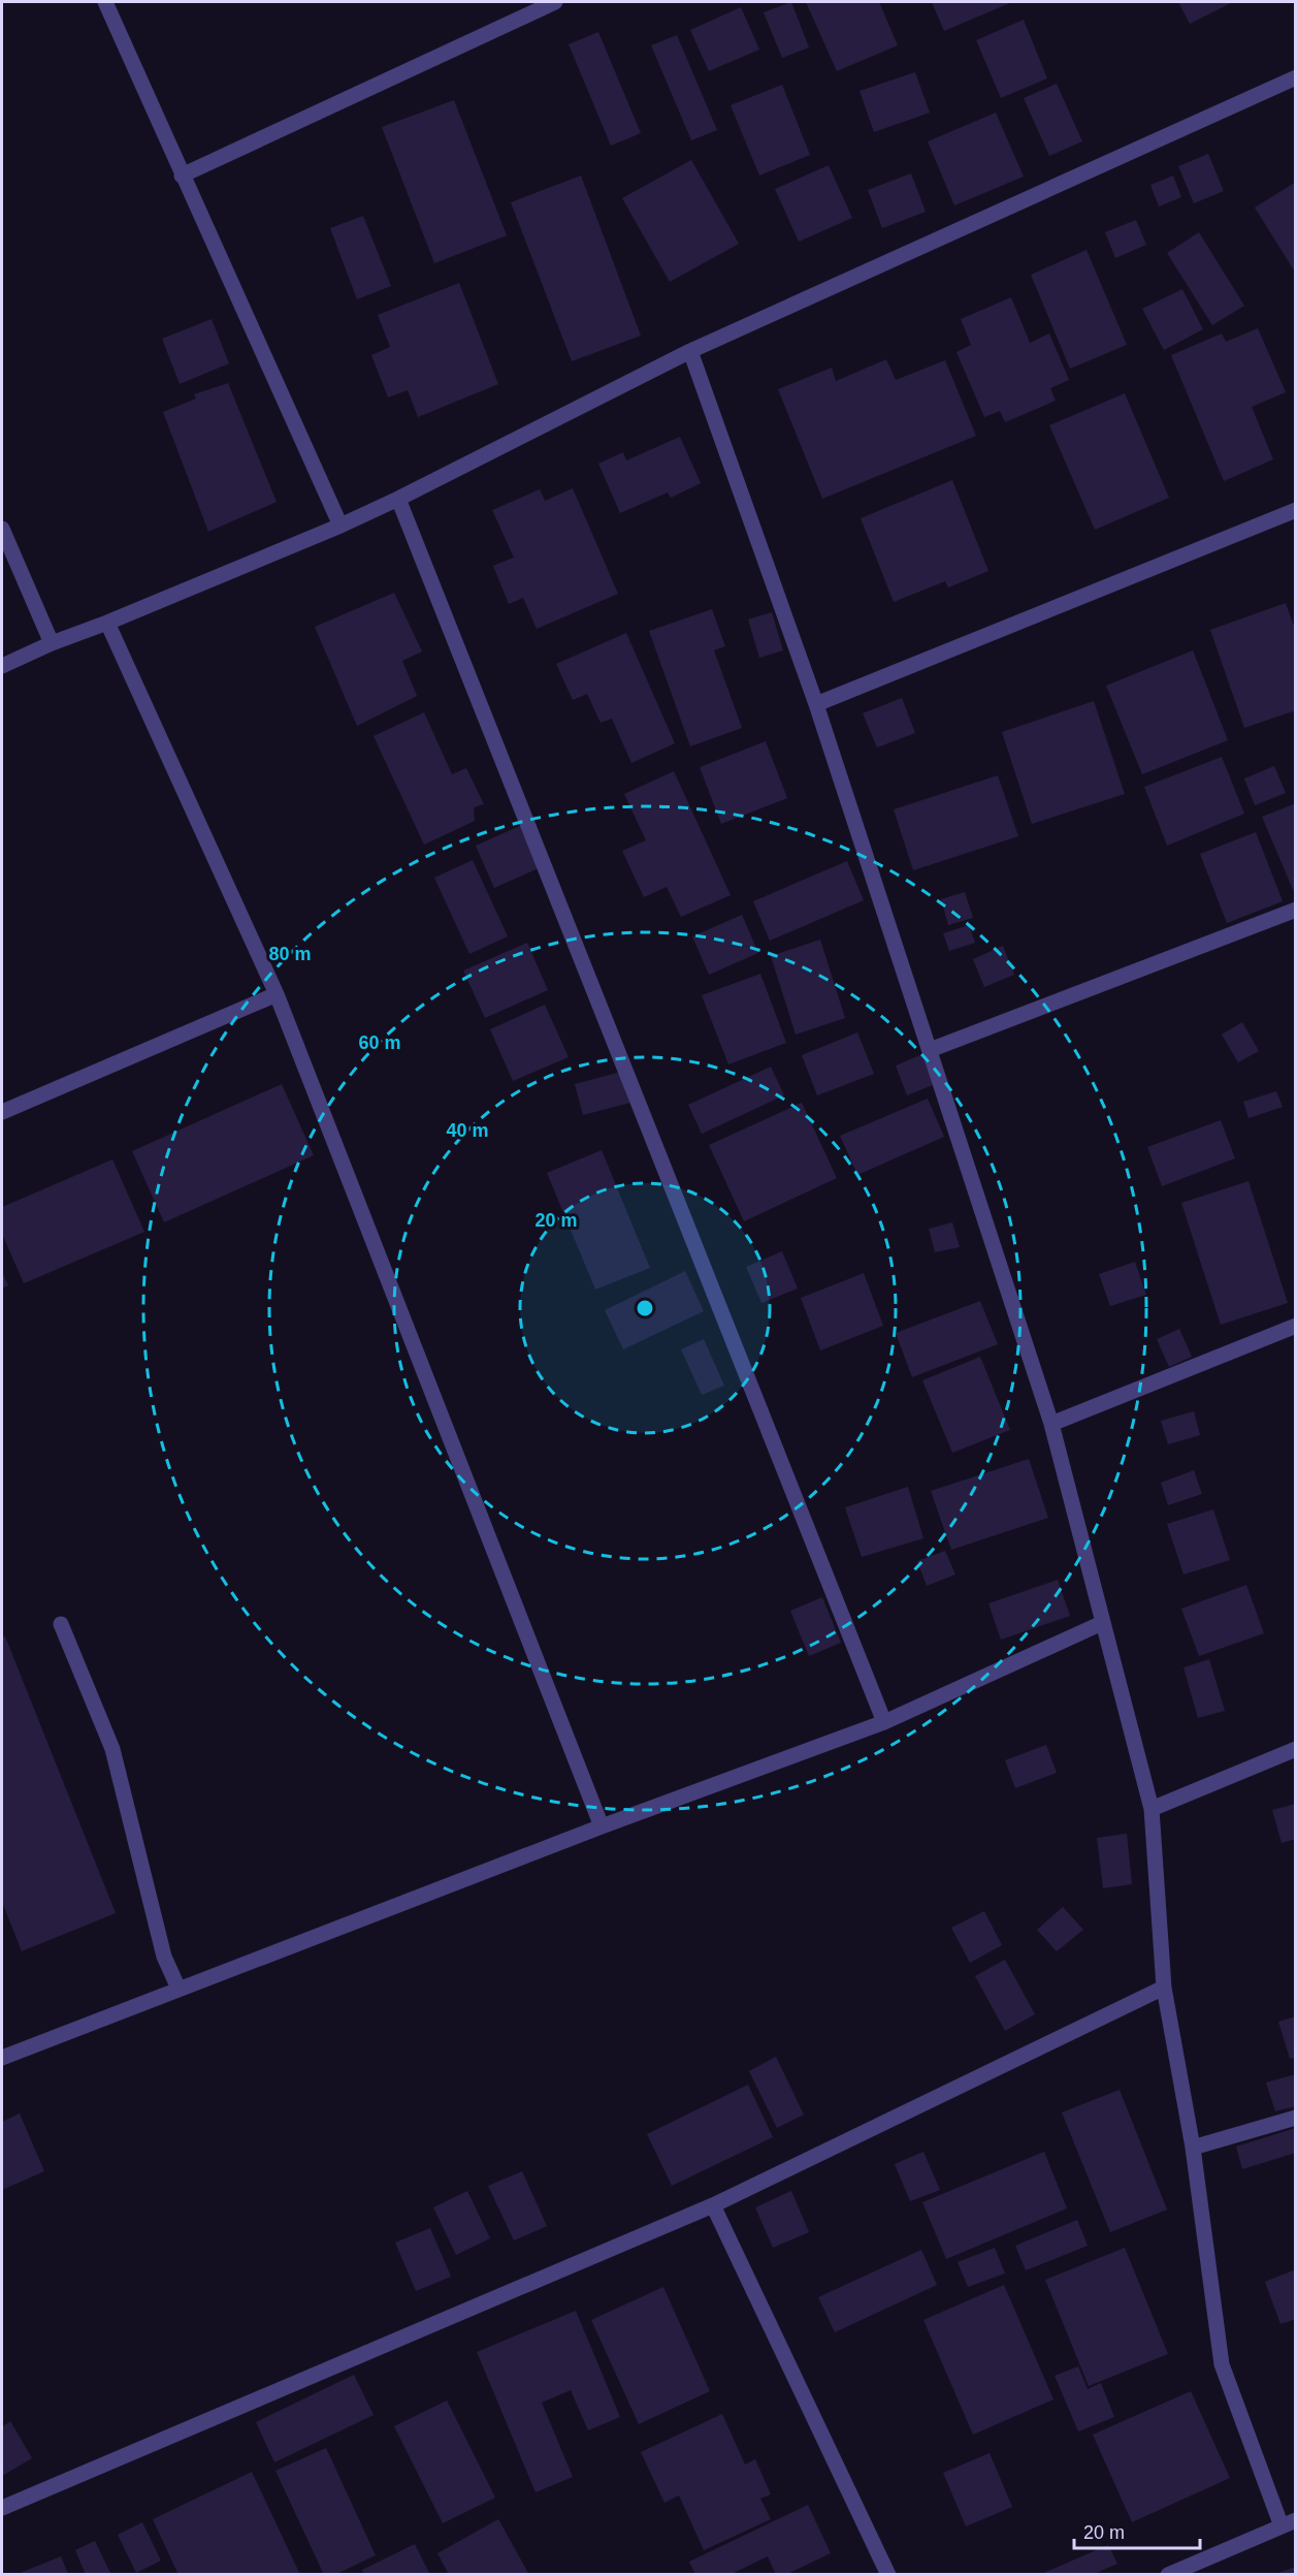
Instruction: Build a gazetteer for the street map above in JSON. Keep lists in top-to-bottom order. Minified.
{"scale_bar":"20 m","rings":["80 m","60 m","40 m","20 m"]}
